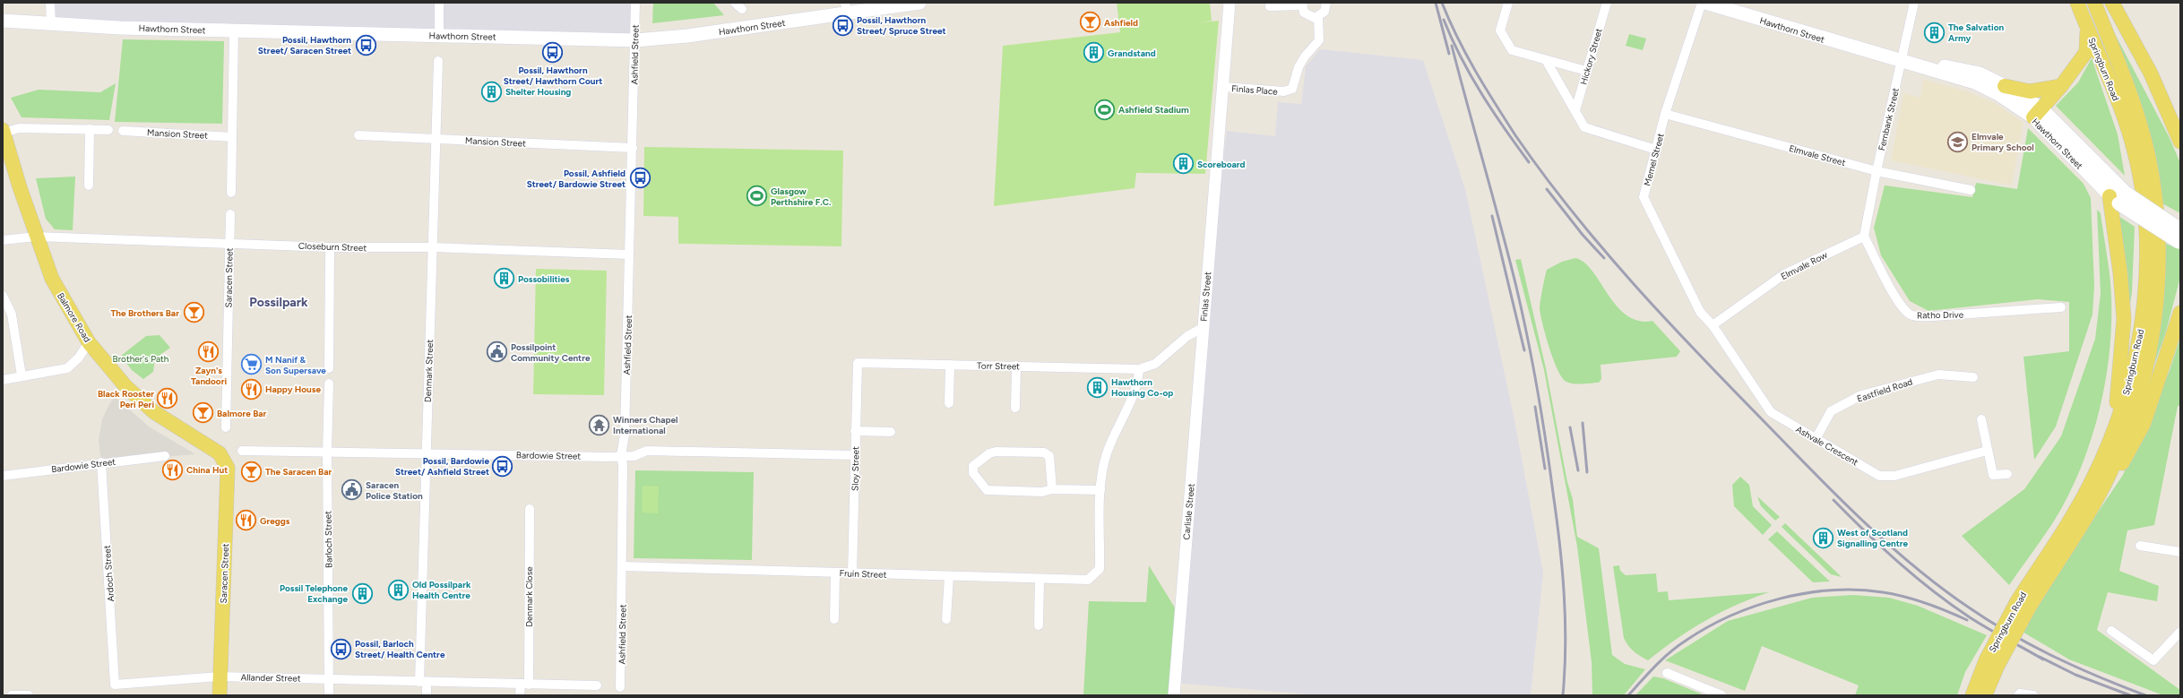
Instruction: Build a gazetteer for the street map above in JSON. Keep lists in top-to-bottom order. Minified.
{"streets":{"main road":["Hawthorn Street","Springburn Road","Saracen Street","Balmore Road"],"street":["Ashfield Street","Hickory Street","Finlas Place","Fernbank Street","Mansion Street","Elmvale Street","Memel Street","Closeburn Street","Elmvale Row","Finlas Street","Ratho Drive","Torr Street","Denmark Street","Eastfield Road","Ashvale Crescent","Bardowie Street","Sloy Street","Carlisle Street","Barloch Street","Ardoch Street","Fruin Street","Denmark Close","Allander Street"]},"crossings":[["Hawthorn Street","Ashfield Street"],["Hawthorn Street","Fernbank Street"],["Ashfield Street","Mansion Street"],["Ashfield Street","Closeburn Street"],["Ashfield Street","Bardowie Street"],["Ashfield Street","Fruin Street"],["Finlas Place","Finlas Street"],["Fernbank Street","Elmvale Street"],["Fernbank Street","Elmvale Row"],["Fernbank Street","Ratho Drive"],["Mansion Street","Denmark Street"],["Elmvale Street","Memel Street"],["Memel Street","Elmvale Row"],["Memel Street","Ashvale Crescent"],["Closeburn Street","Saracen Street"],["Closeburn Street","Balmore Road"],["Closeburn Street","Denmark Street"],["Elmvale Row","Ratho Drive"],["Elmvale Row","Ashvale Crescent"],["Saracen Street","Balmore Road"],["Saracen Street","Allander Street"],["Finlas Street","Torr Street"],["Finlas Street","Carlisle Street"],["Torr Street","Sloy Street"],["Denmark Street","Bardowie Street"],["Denmark Street","Allander Street"],["Eastfield Road","Ashvale Crescent"],["Bardowie Street","Sloy Street"],["Bardowie Street","Barloch Street"],["Bardowie Street","Ardoch Street"],["Sloy Street","Fruin Street"],["Barloch Street","Allander Street"],["Ardoch Street","Allander Street"],["Denmark Close","Allander Street"]],"districts":["Possilpark"],"parks":["Brother's Path"],"places":{"bar":["Ashfield","The Brothers Bar","Balmore Bar","The Saracen Bar"],"bus stop":["Possil, Hawthorn Street/ Spruce Street","Possil, Hawthorn Street/ Saracen Street","Possil, Hawthorn Street/ Hawthorn Court","Possil, Ashfield Street/ Bardowie Street","Possil, Bardowie Street/ Ashfield Street","Possil, Barloch Street/ Health Centre"],"building":["The Salvation Army","Grandstand","Shelter Housing","Scoreboard","Possobilities","Hawthorn Housing Co-op","West of Scotland Signalling Centre","Old Possilpark Health Centre","Possil Telephone Exchange"],"sports":["Ashfield Stadium","Glasgow Perthshire F.C."],"school or university":["Elmvale Primary School"],"restaurant":["Zayn's Tandoori","Happy House","Black Rooster Peri Peri","China Hut","Greggs"],"public building":["Possilpoint Community Centre","Saracen Police Station"],"supermarket":["M Nanif & Son Supersave"],"temple":["Winners Chapel International"]}}
